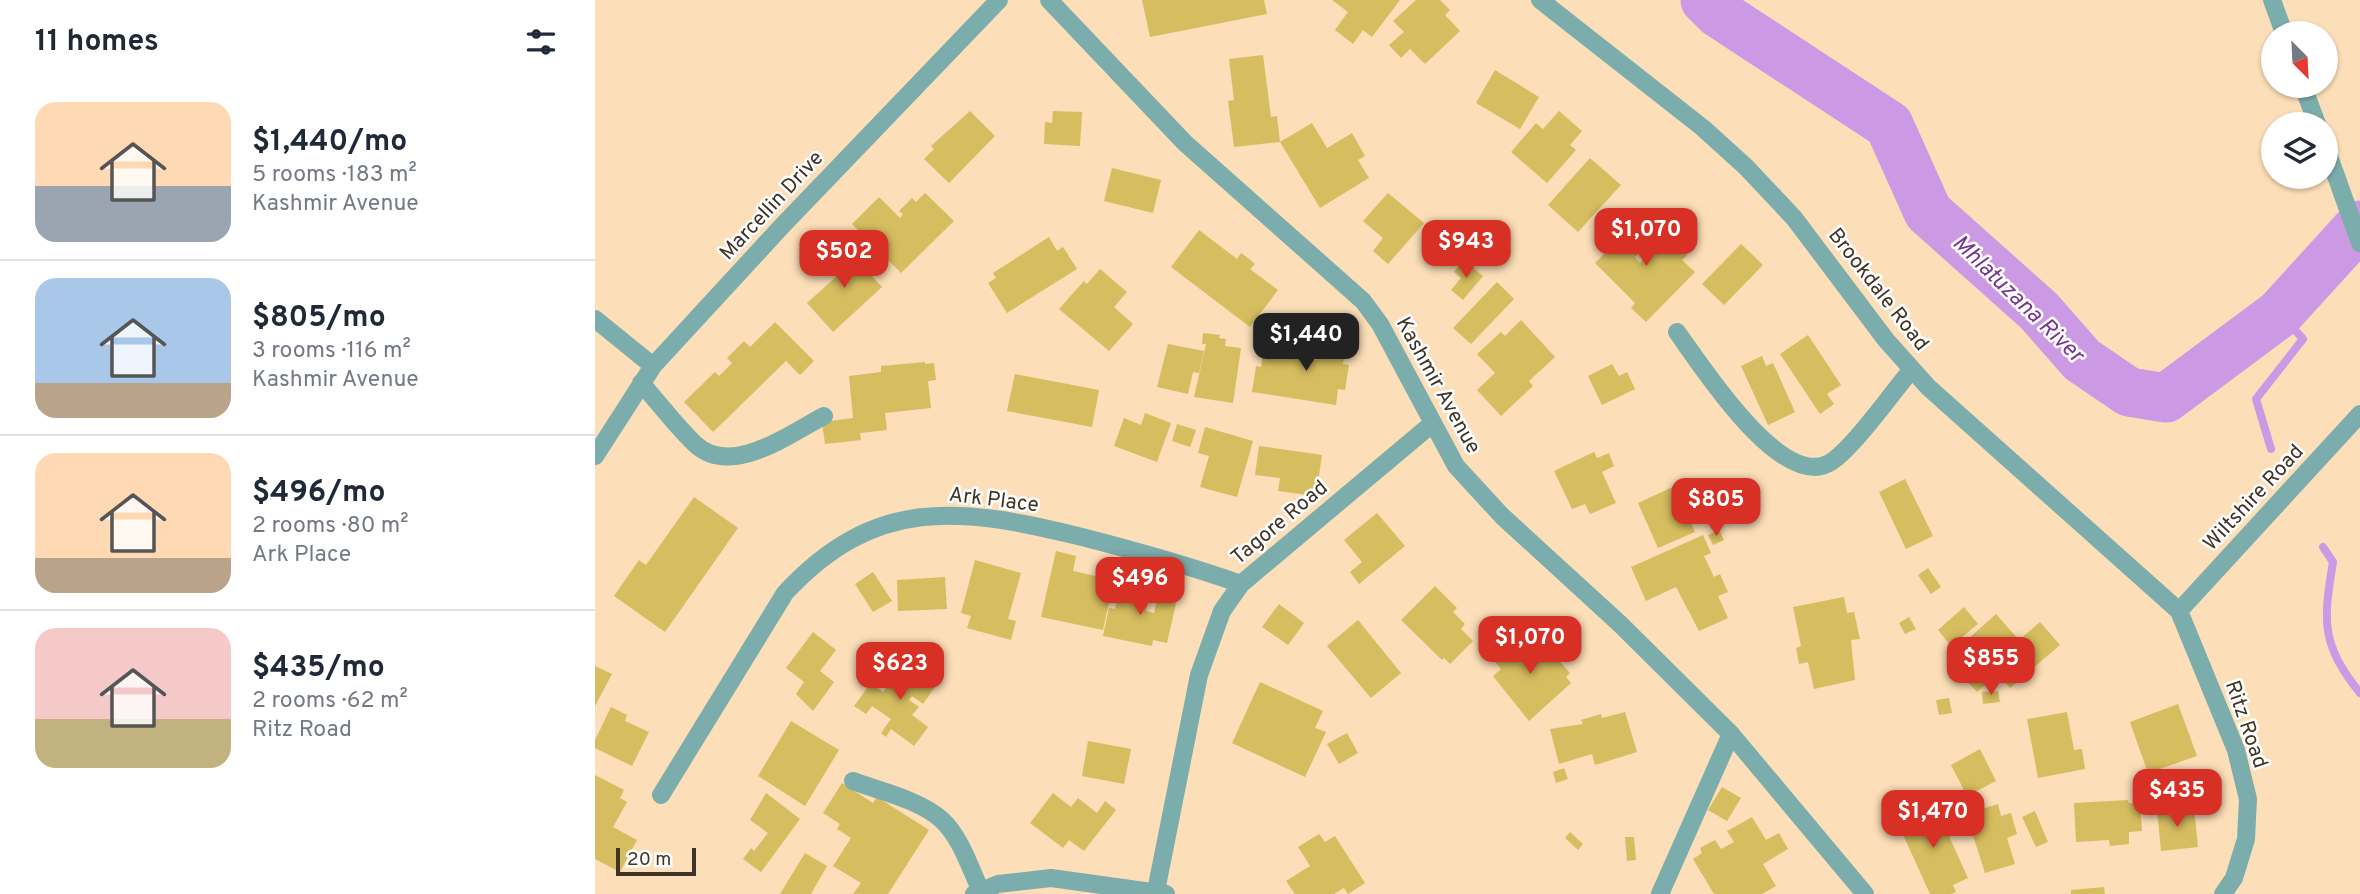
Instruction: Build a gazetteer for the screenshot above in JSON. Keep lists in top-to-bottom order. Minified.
{"streets":{"street":["Marcellin Drive","Brookdale Road","Kashmir Avenue","Wiltshire Road","Ark Place","Tagore Road","Ritz Road"]},"crossings":[["Brookdale Road","Wiltshire Road"],["Brookdale Road","Ritz Road"],["Kashmir Avenue","Tagore Road"],["Wiltshire Road","Ritz Road"],["Ark Place","Tagore Road"]],"water":["Mhlatuzana River"],"scale_bar":"20 m","north":"bottom right","page":{"heading":"11 homes","list":[{"name":"$1,440/mo","note":"5 rooms · 183 m² · Kashmir Avenue"},{"name":"$805/mo","note":"3 rooms · 116 m² · Kashmir Avenue"},{"name":"$496/mo","note":"2 rooms · 80 m² · Ark Place"},{"name":"$435/mo","note":"2 rooms · 62 m² · Ritz Road"}],"price":["$1,070","$943","$502","$1,440","$805","$496","$1,070","$855","$623","$435","$1,470"],"scale":"20 m"}}
